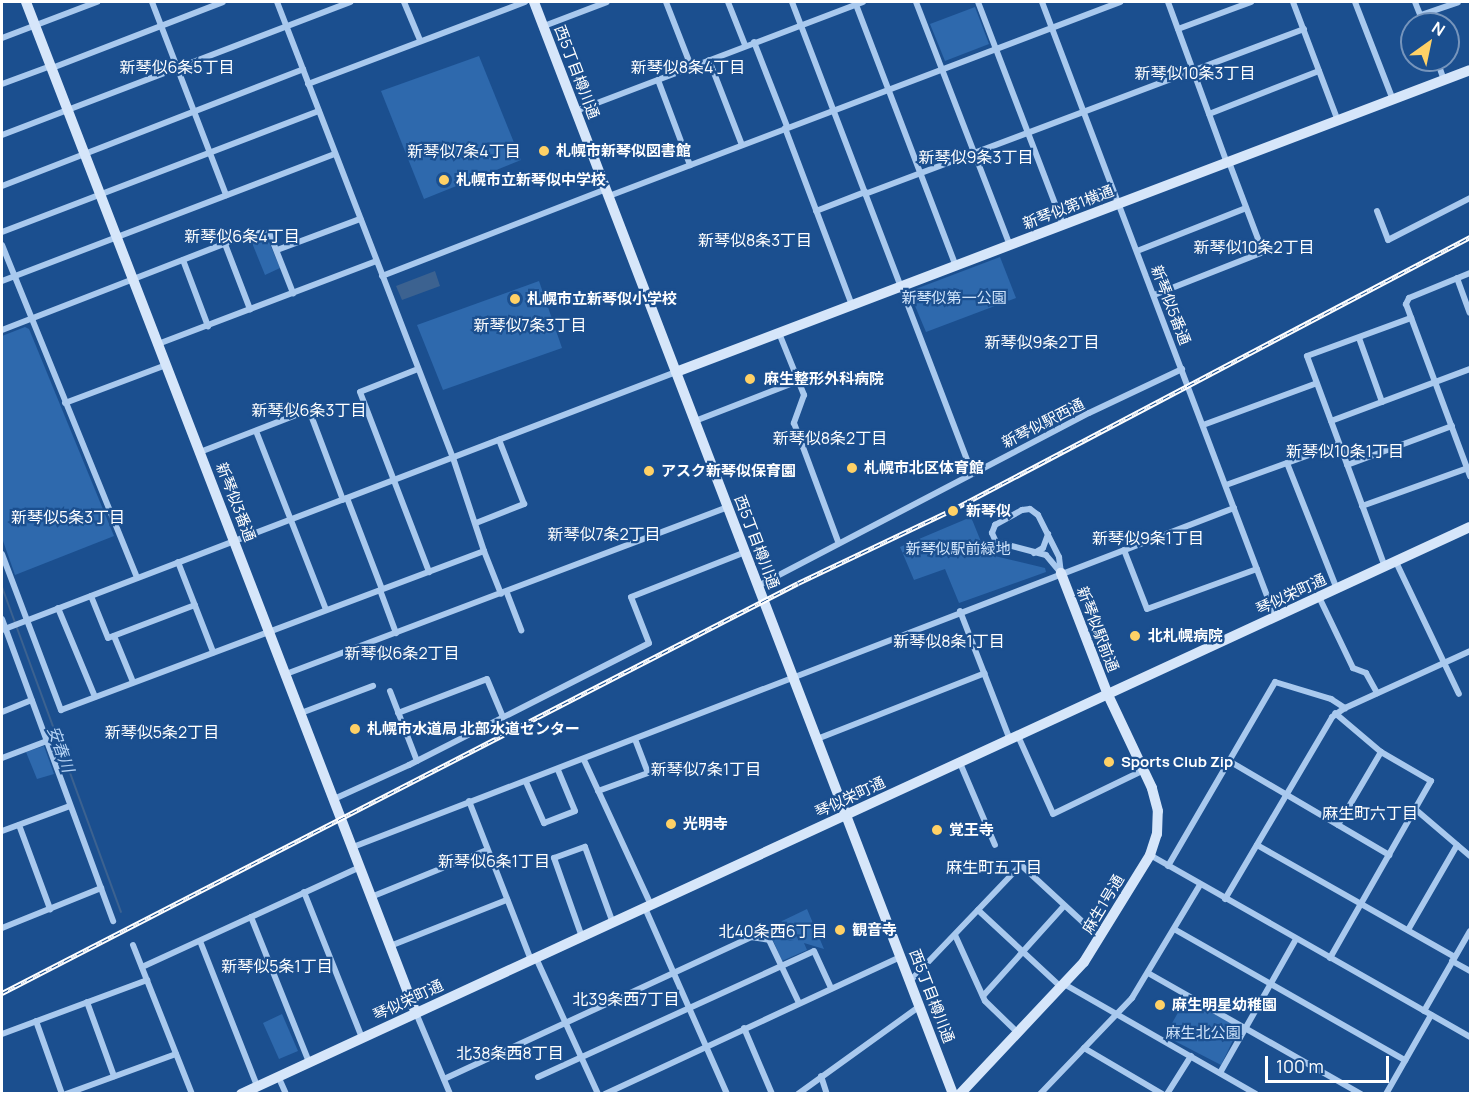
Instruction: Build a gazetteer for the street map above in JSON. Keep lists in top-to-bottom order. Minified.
{"streets":{"street":["西5丁目樽川通","新琴似第1横通","新琴似5番通","新琴似駅西通","新琴似3番通","琴似栄町通","新琴似駅前通","麻生1号通"]},"crossings":[["西5丁目樽川通","新琴似第1横通"],["西5丁目樽川通","新琴似駅西通"],["西5丁目樽川通","琴似栄町通"],["新琴似第1横通","新琴似5番通"],["新琴似5番通","新琴似駅西通"],["新琴似5番通","琴似栄町通"],["新琴似3番通","琴似栄町通"],["琴似栄町通","新琴似駅前通"],["琴似栄町通","麻生1号通"],["新琴似駅前通","麻生1号通"]],"districts":["新琴似6条5丁目","新琴似8条4丁目","新琴似10条3丁目","新琴似7条4丁目","新琴似9条3丁目","新琴似6条4丁目","新琴似8条3丁目","新琴似10条2丁目","新琴似7条3丁目","新琴似9条2丁目","新琴似6条3丁目","新琴似8条2丁目","新琴似10条1丁目","新琴似5条3丁目","新琴似7条2丁目","新琴似9条1丁目","新琴似8条1丁目","新琴似6条2丁目","新琴似5条2丁目","新琴似7条1丁目","麻生町六丁目","新琴似6条1丁目","麻生町五丁目","北40条西6丁目","新琴似5条1丁目","北39条西7丁目","北38条西8丁目"],"water":["安春川"],"parks":["新琴似第一公園","新琴似駅前緑地","麻生北公園"],"places":["札幌市新琴似図書館","札幌市立新琴似中学校","札幌市立新琴似小学校","麻生整形外科病院","札幌市北区体育館","アスク新琴似保育園","新琴似","北札幌病院","札幌市水道局 北部水道センター","Sports Club Zip","光明寺","覚王寺","観音寺","麻生明星幼稚園"],"scale_bar":"100 m","north":"top right"}
